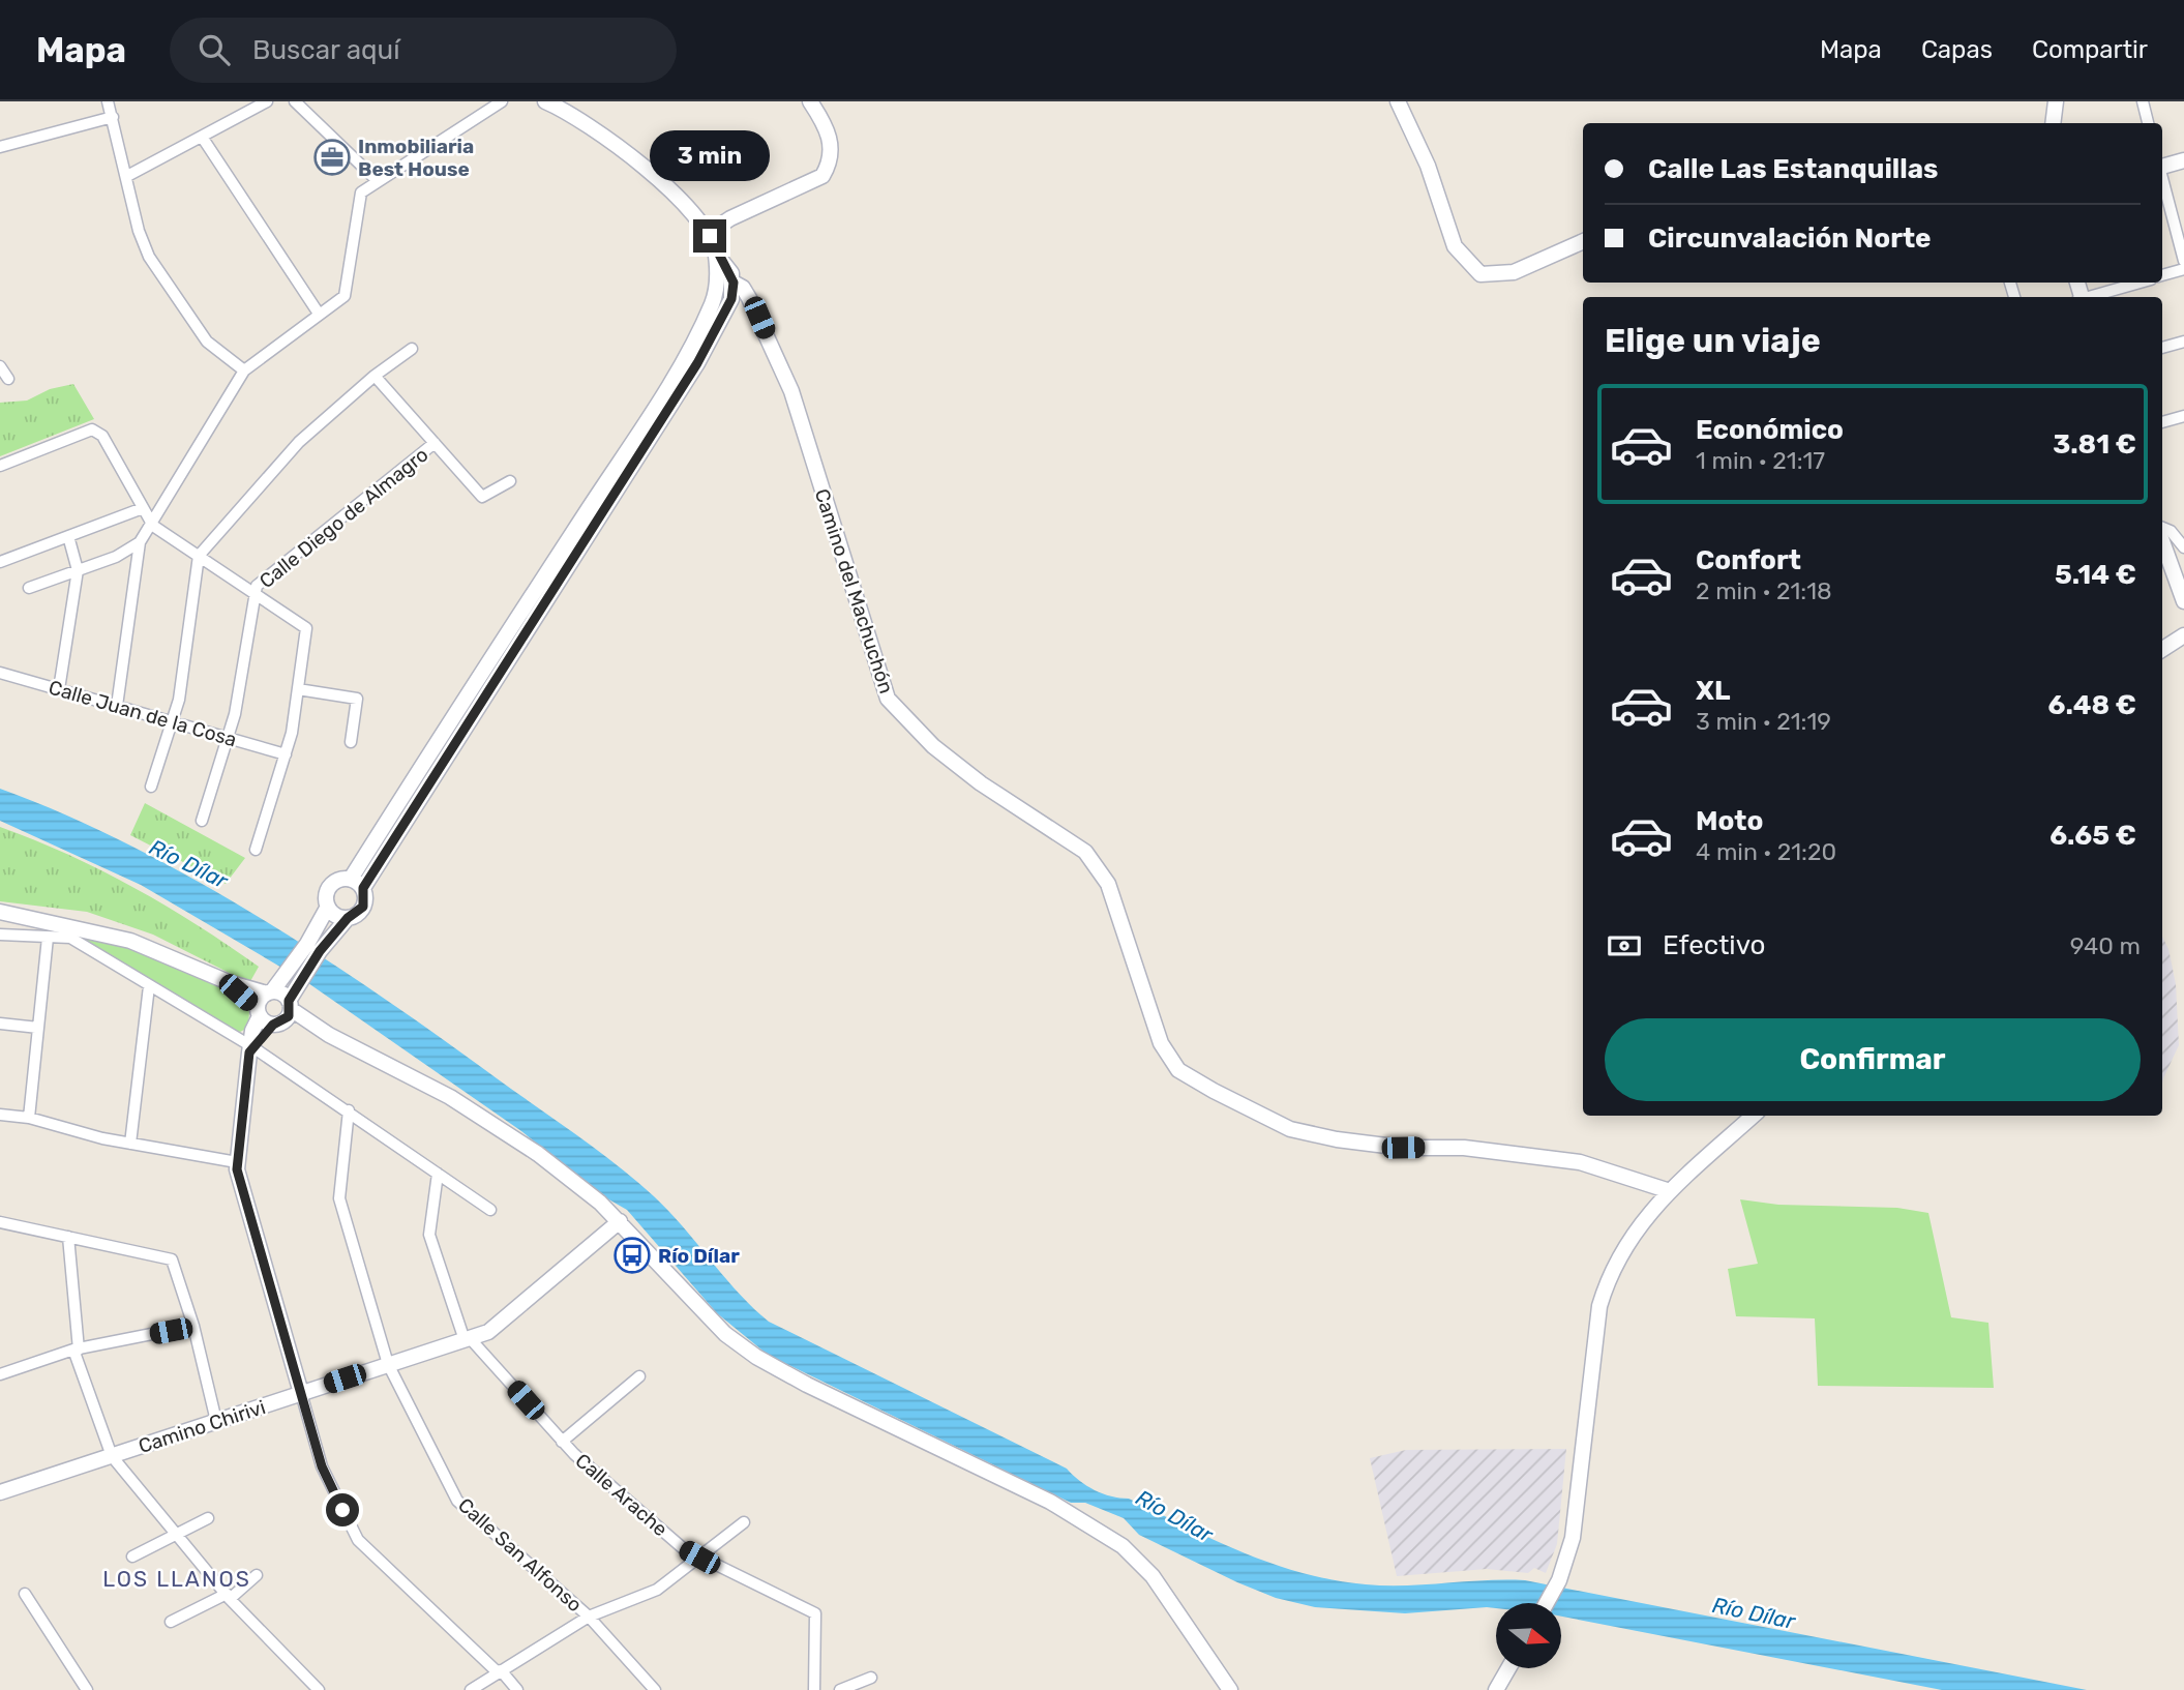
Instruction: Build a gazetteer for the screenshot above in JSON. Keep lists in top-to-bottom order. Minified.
{"streets":{"street":["Calle Diego de Almagro","Camino del Machuchón","Calle Juan de la Cosa","Camino Chirivi","Calle Arache","Calle San Alfonso"]},"crossings":[["Camino Chirivi","Calle Arache"],["Camino Chirivi","Calle San Alfonso"]],"districts":["LOS LLANOS"],"water":["Río Dílar"],"places":{"office":["Inmobiliaria Best House"],"bus stop":["Río Dílar"]},"north":"right","page":{"header":"Mapa","search":"Buscar aquí","nav":["Mapa","Capas","Compartir"],"banner":["Calle Las Estanquillas","Circunvalación Norte"],"bubble":"3 min","heading":"Elige un viaje","list":[{"name":"Económico","note":"1 min · 21:17","value":"3.81 €"},{"name":"Confort","note":"2 min · 21:18","value":"5.14 €"},{"name":"XL","note":"3 min · 21:19","value":"6.48 €"},{"name":"Moto","note":"4 min · 21:20","value":"6.65 €"}],"pay":["Efectivo","940 m"],"buttons":"Confirmar"}}
